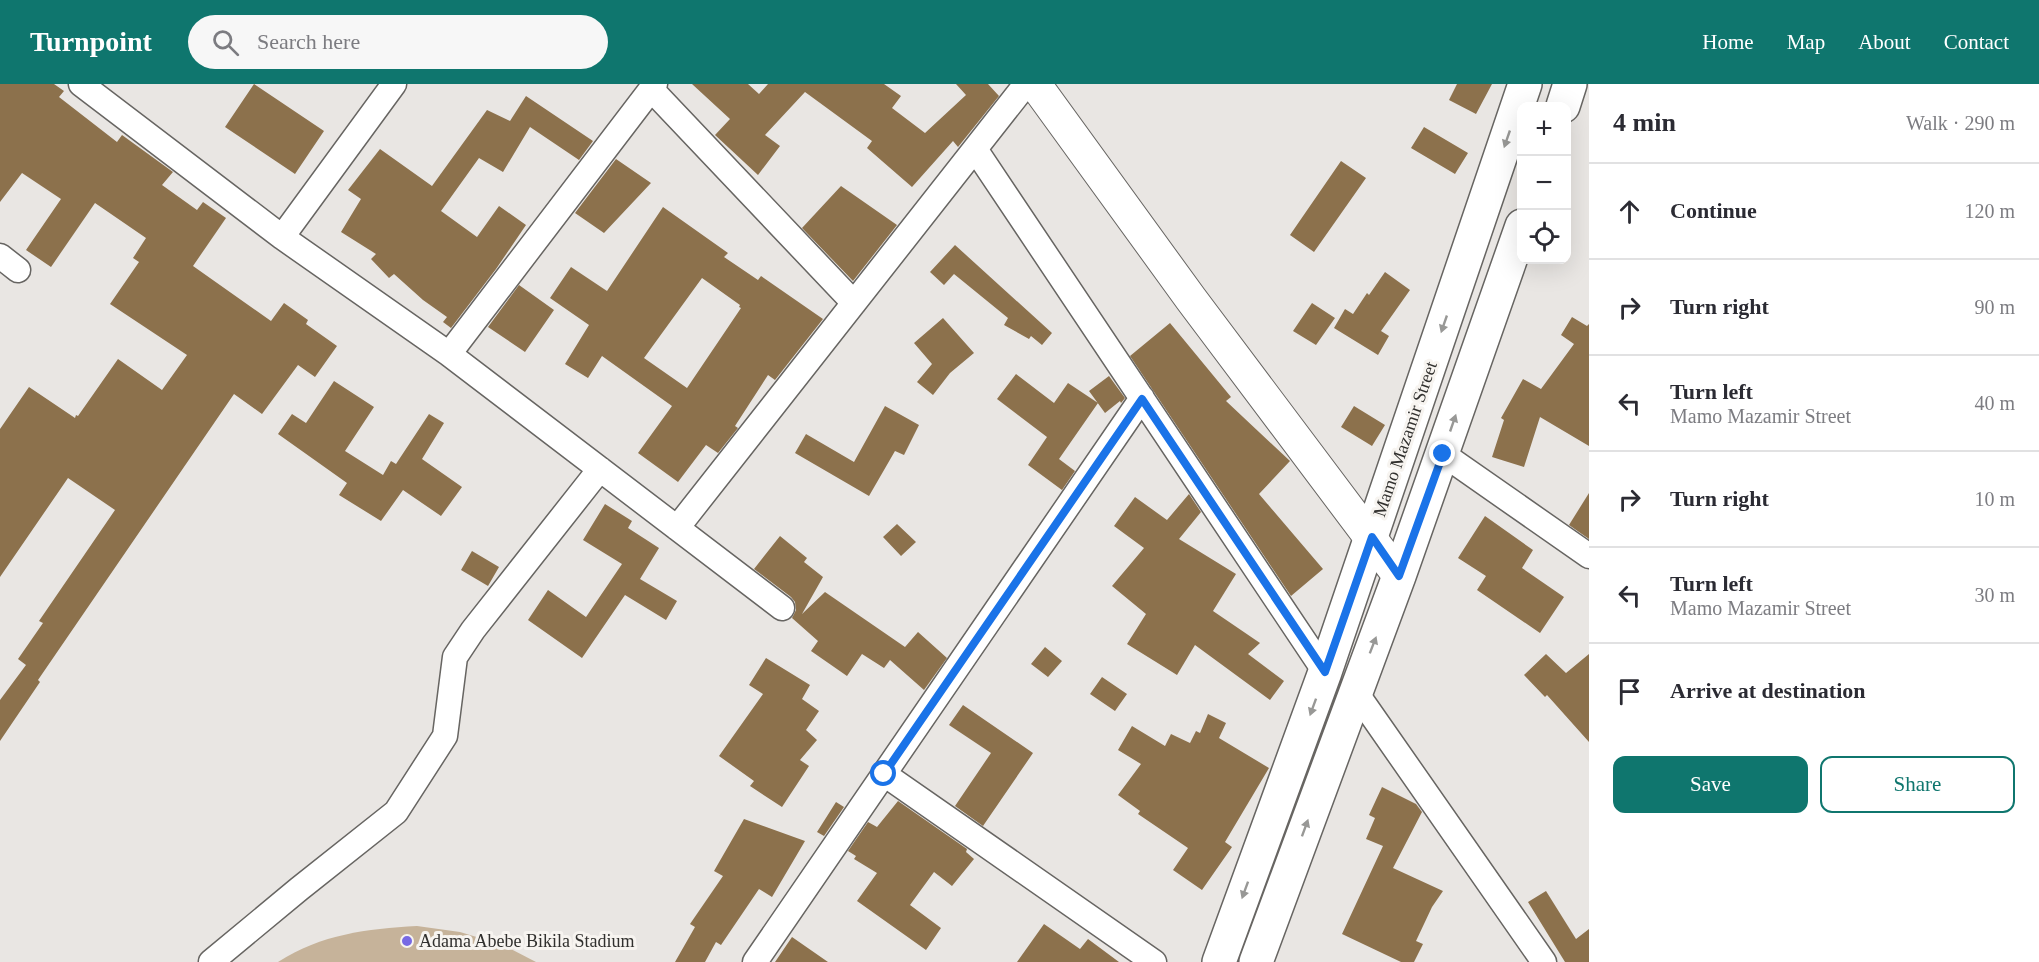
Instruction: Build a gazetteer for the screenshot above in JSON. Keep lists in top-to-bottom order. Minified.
{"streets":{"main road":["Mamo Mazamir Street"]},"places":["Adama Abebe Bikila Stadium"],"page":{"header":"Turnpoint","search":"Search here","nav":["Home","Map","About","Contact"],"heading":["4 min","Walk · 290 m"],"map_buttons":["+","−"],"list":[["Continue","120 m"],["Turn right","90 m"],["Turn left","Mamo Mazamir Street","40 m"],["Turn right","10 m"],["Turn left","Mamo Mazamir Street","30 m"],"Arrive at destination"],"buttons":["Save","Share"]}}
